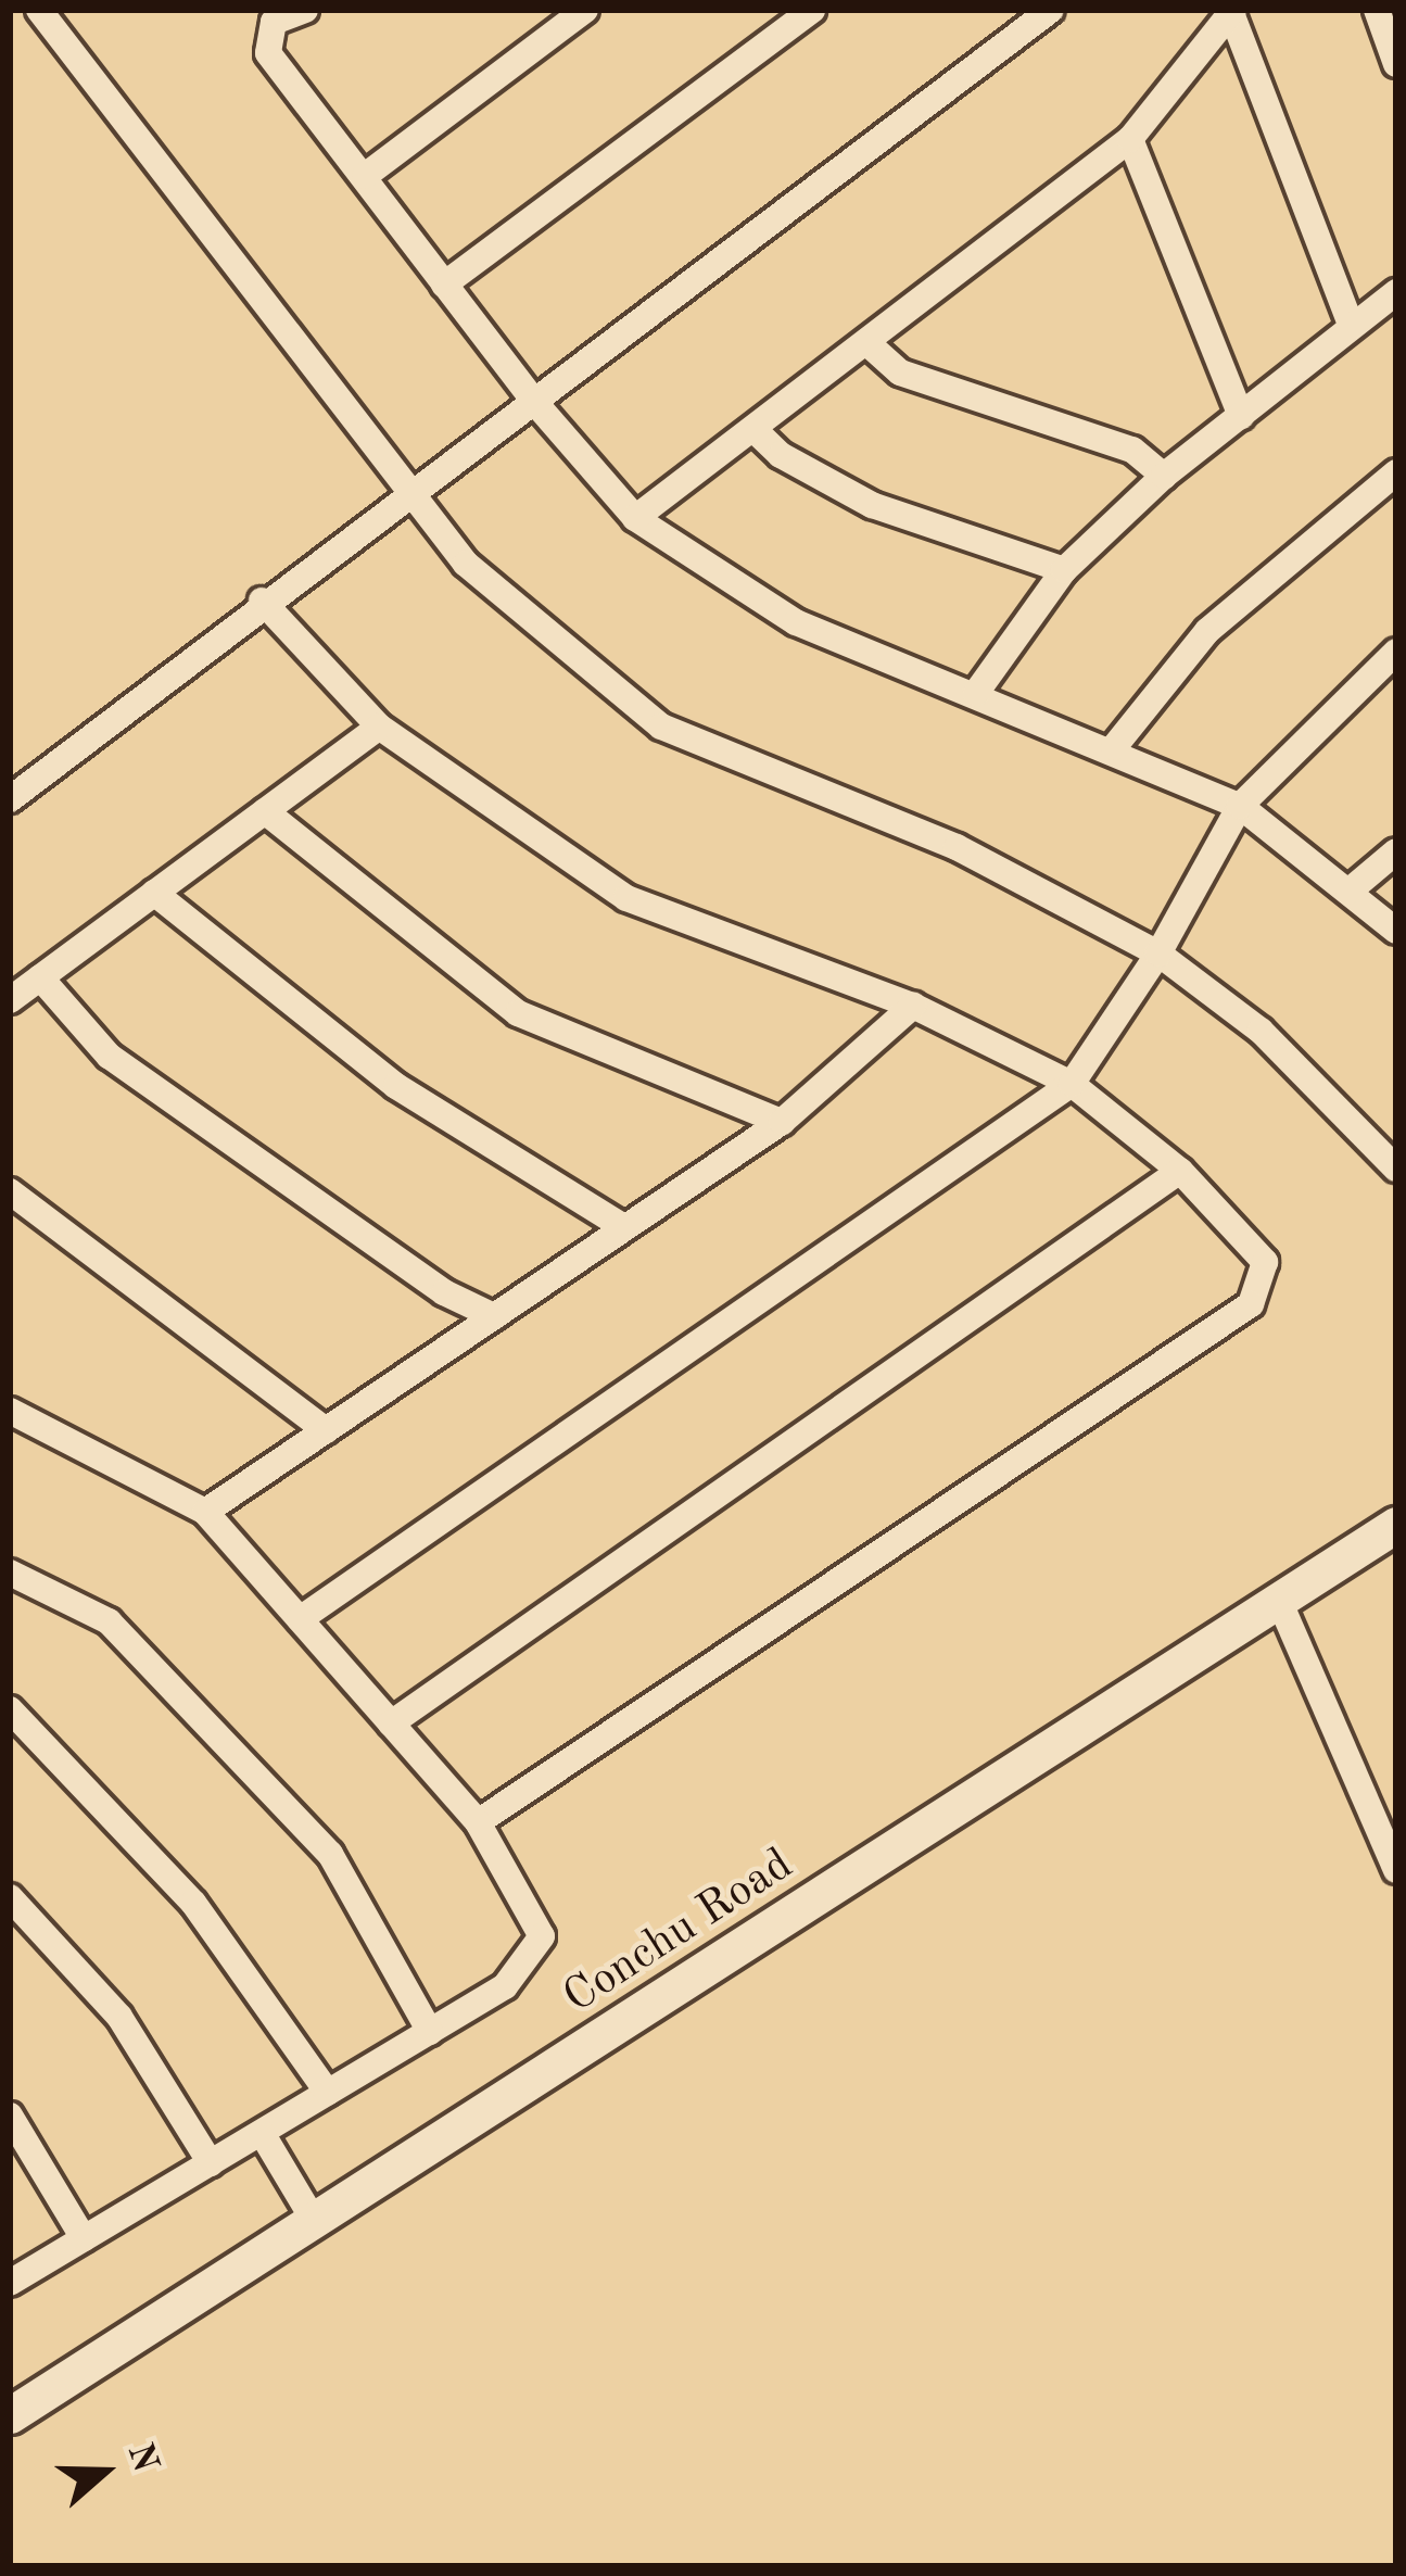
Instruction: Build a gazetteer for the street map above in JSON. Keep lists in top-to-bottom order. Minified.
{"streets":{"main road":["Conchu Road"]},"north":"right"}
